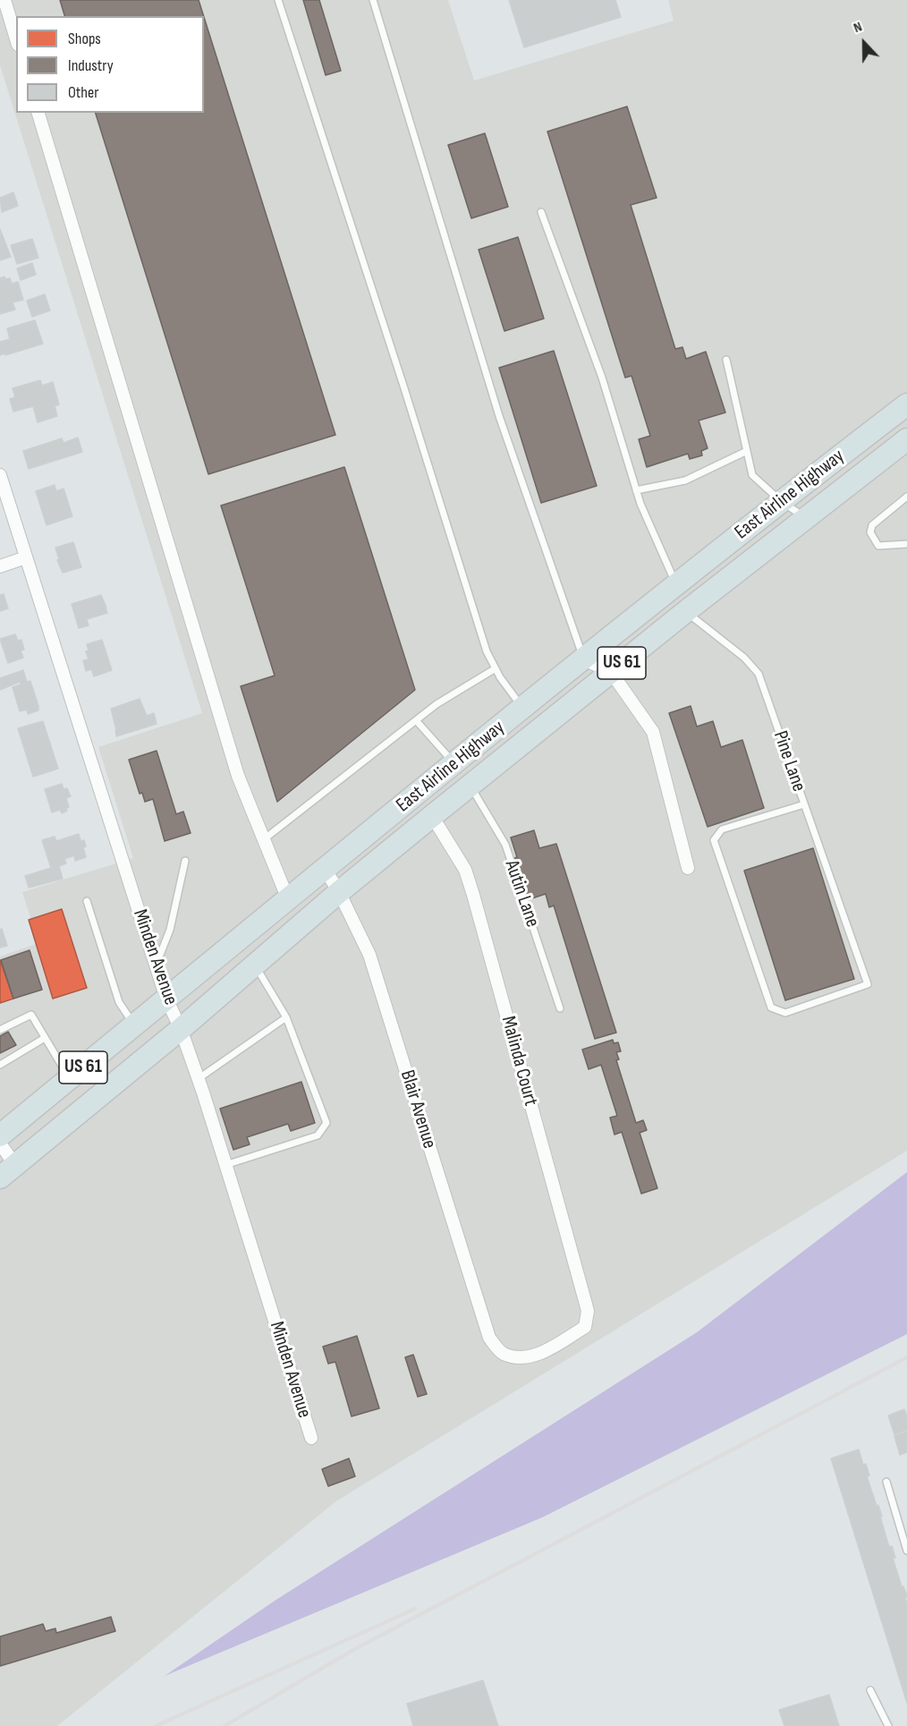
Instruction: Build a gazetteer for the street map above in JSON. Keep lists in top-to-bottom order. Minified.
{"streets":{"highway":["East Airline Highway","US 61"],"street":["Minden Avenue","Malinda Court","Blair Avenue"],"lane":["Pine Lane","Autin Lane"]},"crossings":[["East Airline Highway","Pine Lane"],["East Airline Highway","Autin Lane"],["East Airline Highway","Minden Avenue"],["East Airline Highway","Malinda Court"],["East Airline Highway","Blair Avenue"],["Malinda Court","Blair Avenue"]],"legend":["Shops","Industry","Other"],"north":"top"}
